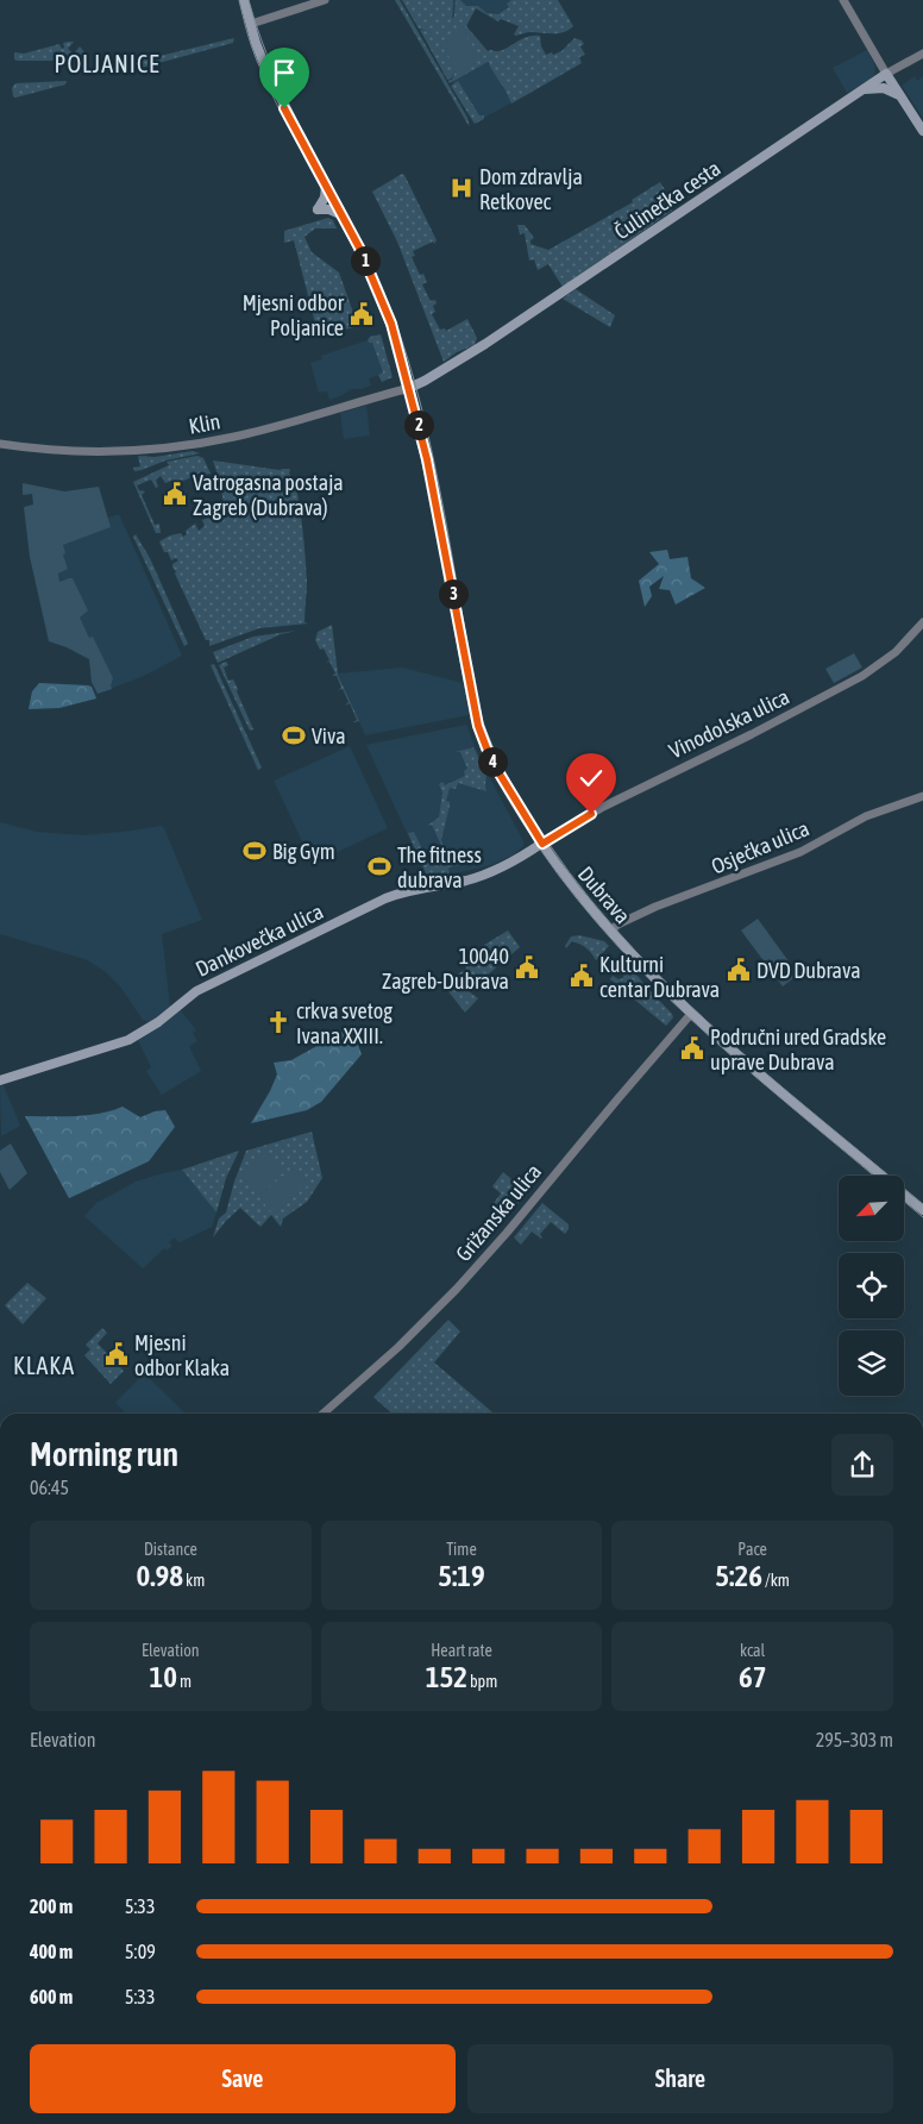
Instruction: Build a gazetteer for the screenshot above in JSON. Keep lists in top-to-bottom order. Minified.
{"streets":{"main road":["Čulinečka cesta","Dubrava","Dankovečka ulica"],"street":["Klin","Vinodolska ulica","Osječka ulica","Grižanska ulica"]},"crossings":[["Čulinečka cesta","Klin"],["Čulinečka cesta","Dubrava"],["Klin","Dubrava"],["Vinodolska ulica","Dubrava"],["Vinodolska ulica","Dankovečka ulica"],["Osječka ulica","Dubrava"],["Dubrava","Dankovečka ulica"],["Dubrava","Grižanska ulica"]],"districts":["POLJANICE","KLAKA"],"places":{"hospital":["Dom zdravlja Retkovec"],"public building":["Mjesni odbor Poljanice","Vatrogasna postaja Zagreb (Dubrava)","10040 Zagreb-Dubrava","DVD Dubrava","Kulturni centar Dubrava","Područni ured Gradske uprave Dubrava","Mjesni odbor Klaka"],"sports":["Viva","Big Gym","The fitness dubrava"],"church":["crkva svetog Ivana XXIII."]},"north":"bottom left","page":{"pins":["1","2","3","4"],"heading":["Morning run","06:45"],"stats":[["Distance","0.98 km"],["Time","5:19"],["Pace","5:26 /km"],["Elevation","10 m"],["Heart rate","152 bpm"],["kcal","67"]],"chart":["Elevation","295–303 m"],"list":[{"name":"200 m","note":"5:33"},{"name":"400 m","note":"5:09"},{"name":"600 m","note":"5:33"}],"buttons":["Save","Share"]}}
